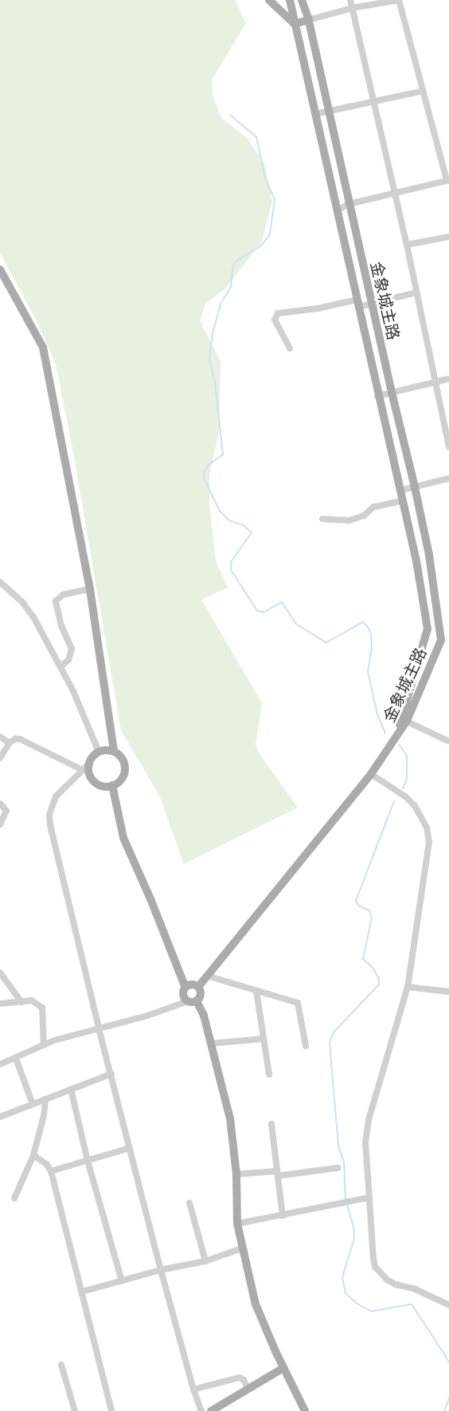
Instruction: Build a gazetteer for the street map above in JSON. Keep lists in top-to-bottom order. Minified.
{"streets":{"main road":["金象城主路"]}}
